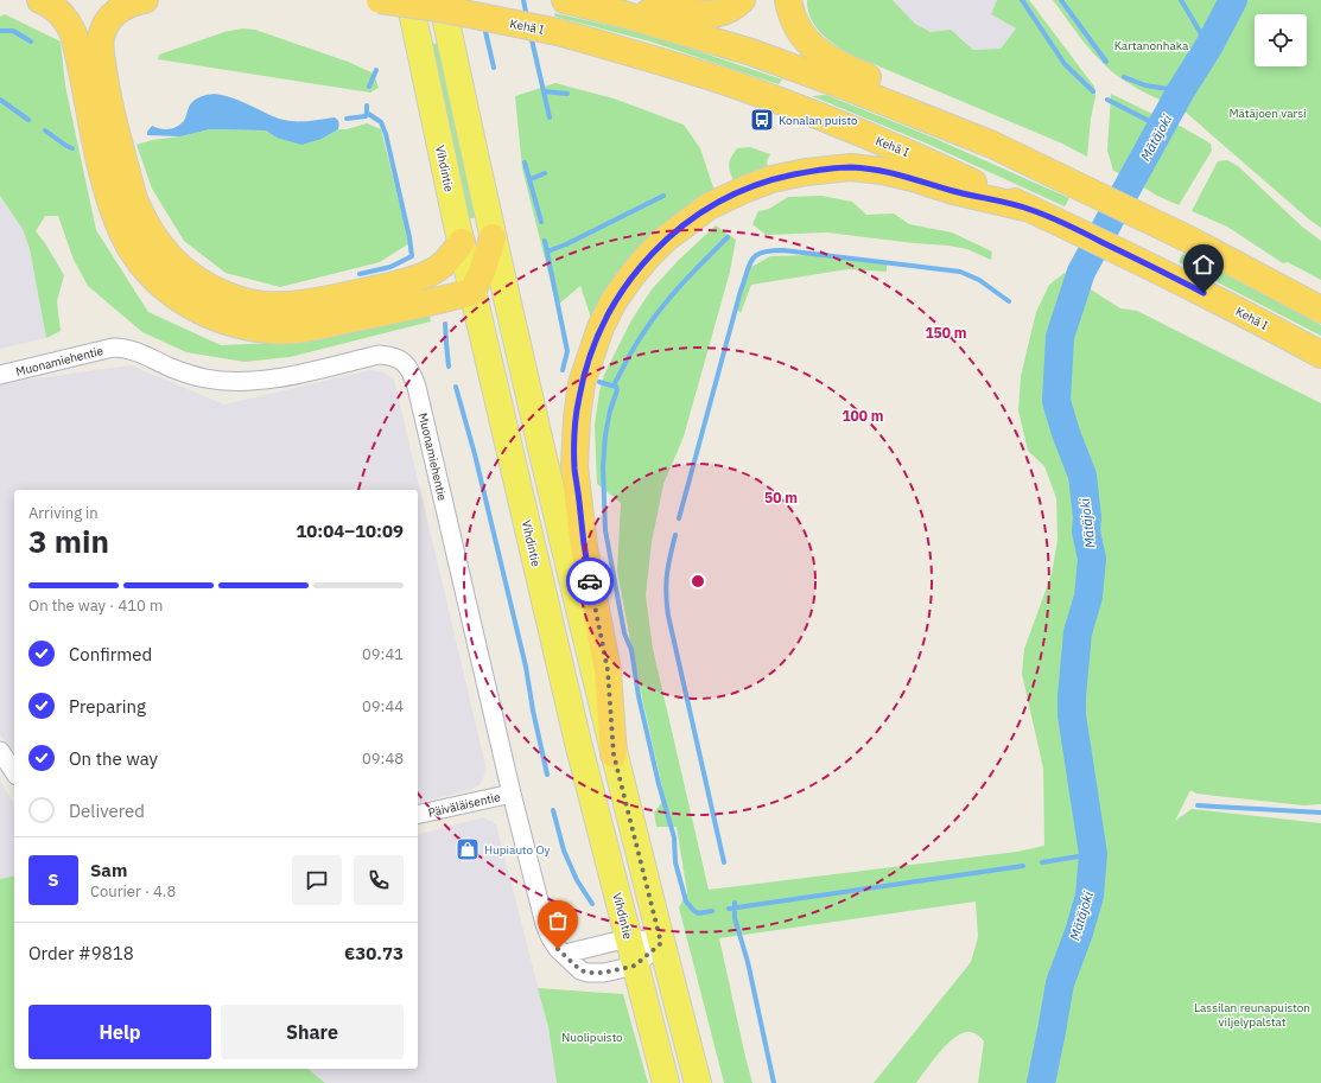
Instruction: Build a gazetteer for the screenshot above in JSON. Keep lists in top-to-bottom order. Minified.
{"streets":{"highway":["Kehä I"],"main road":["Vihdintie"],"street":["Muonamiehentie","Päiväläisentie"]},"crossings":[["Vihdintie","Muonamiehentie"],["Muonamiehentie","Päiväläisentie"]],"water":["Mätäjoki"],"parks":["Kartanonhaka","Mätäjoen varsi","Lassilan reunapuiston viljelypalstat","Nuolipuisto"],"places":{"bus stop":["Konalan puisto"],"shop":["Hupiauto Oy"]},"page":{"heading":["3 min","Arriving in","10:04–10:09"],"panel":["Sam","Courier · 4.8","Order #9818","€30.73"],"bar":"On the way · 410 m","list":[["Confirmed","09:41"],["Preparing","09:44"],["On the way","09:48"],"Delivered"],"round":"S","buttons":["Help","Share"]},"rings":["150 m","100 m","50 m"]}
